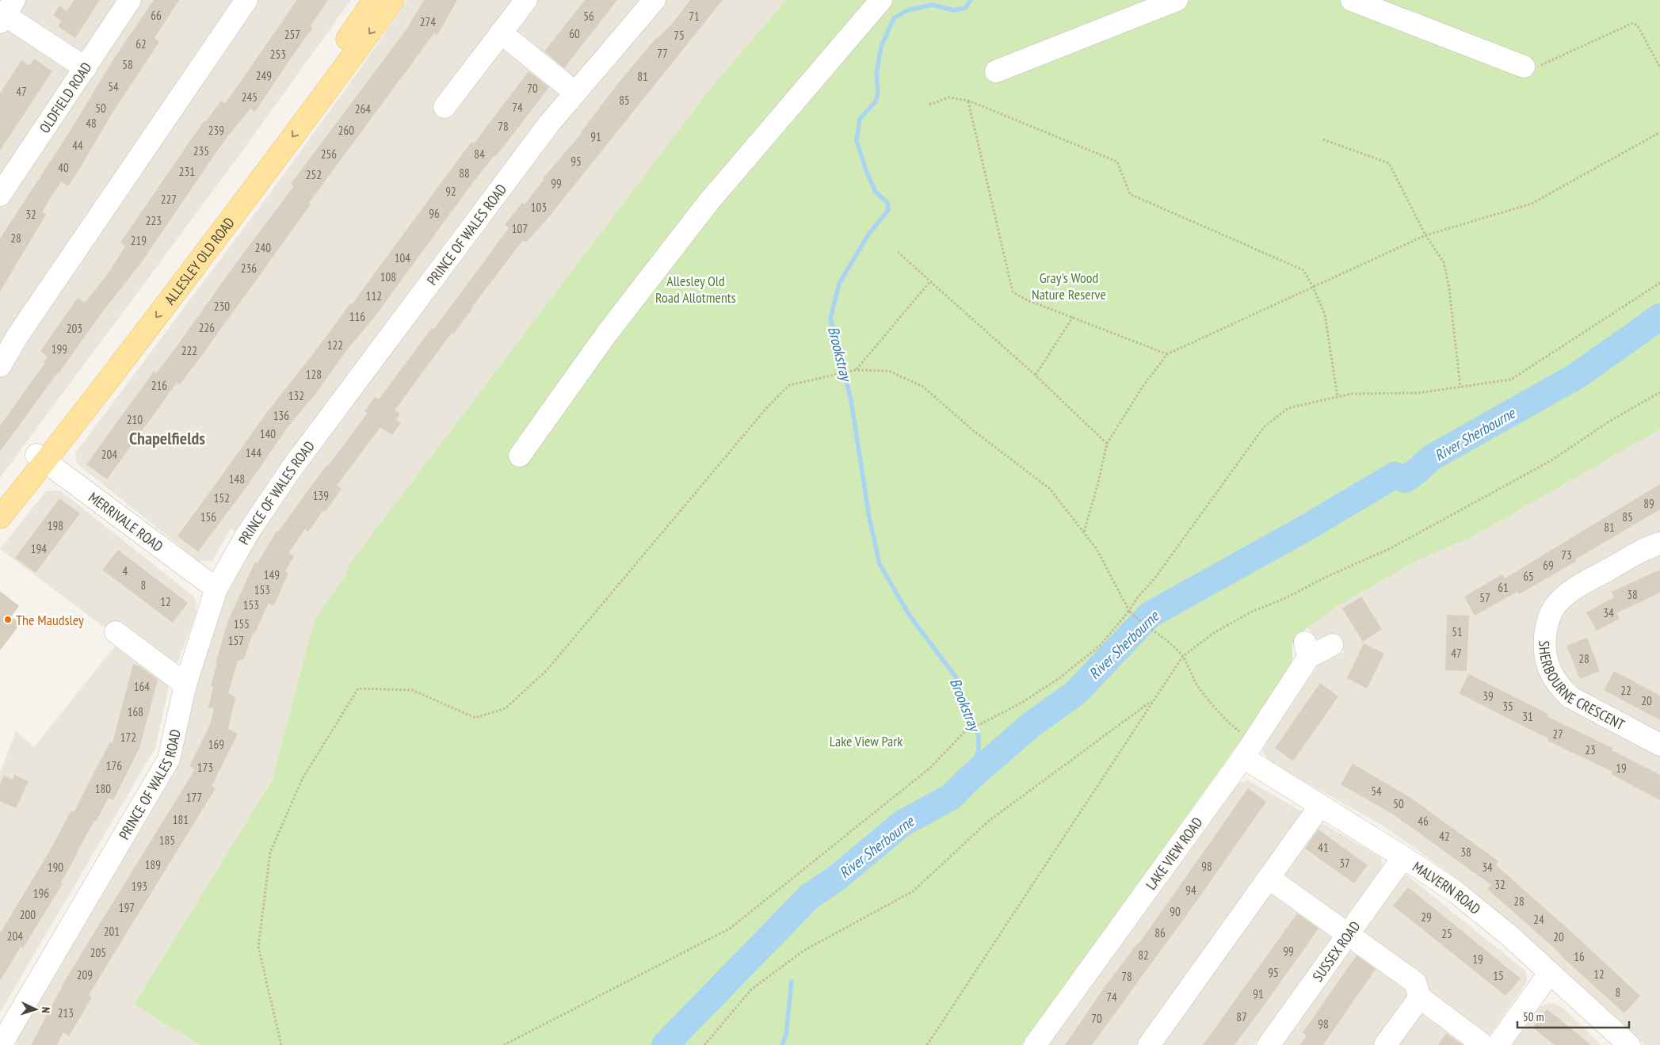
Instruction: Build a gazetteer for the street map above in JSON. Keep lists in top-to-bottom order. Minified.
{"streets":{"main road":["ALLESLEY OLD ROAD"],"street":["OLDFIELD ROAD","PRINCE OF WALES ROAD","MERRIVALE ROAD","SHERBOURNE CRESCENT","LAKE VIEW ROAD","MALVERN ROAD","SUSSEX ROAD"]},"crossings":[["PRINCE OF WALES ROAD","MERRIVALE ROAD"],["ALLESLEY OLD ROAD","MERRIVALE ROAD"],["LAKE VIEW ROAD","MALVERN ROAD"],["MALVERN ROAD","SUSSEX ROAD"]],"districts":["Chapelfields"],"water":["Brookstray","River Sherbourne"],"parks":["Gray's Wood Nature Reserve","Allesley Old Road Allotments","Lake View Park"],"places":["The Maudsley"],"house_numbers":["66","56","71","274","60","257","75","62","77","253","58","249","81","54","70","47","245","85","74","50","264","48","78","239","260","91","44","235","256","84","95","40","231","88","252","99","92","227","103","96","32","223","107","28","219","240","104","236","108","112","230","116","226","203","122","199","222","128","216","132","136","210","140","144","204","148","139","152","89","156","85","198","81","194","73","69","4","149","65","8","61","153","38","57","12","153","34","155","51","157","47","28","164","22","39","20","35","168","31","27","172","169","23","176","173","19","180","54","177","50","181","46","42","185","41","38","37","189","98","190","34","32","193","94","196","28","197","90","200","29","24","201","86","25","204","20","99","205","82","16","19","95","12","209","15","78","8","91","74","213","87","70","98"],"scale_bar":"50 m","north":"right"}
